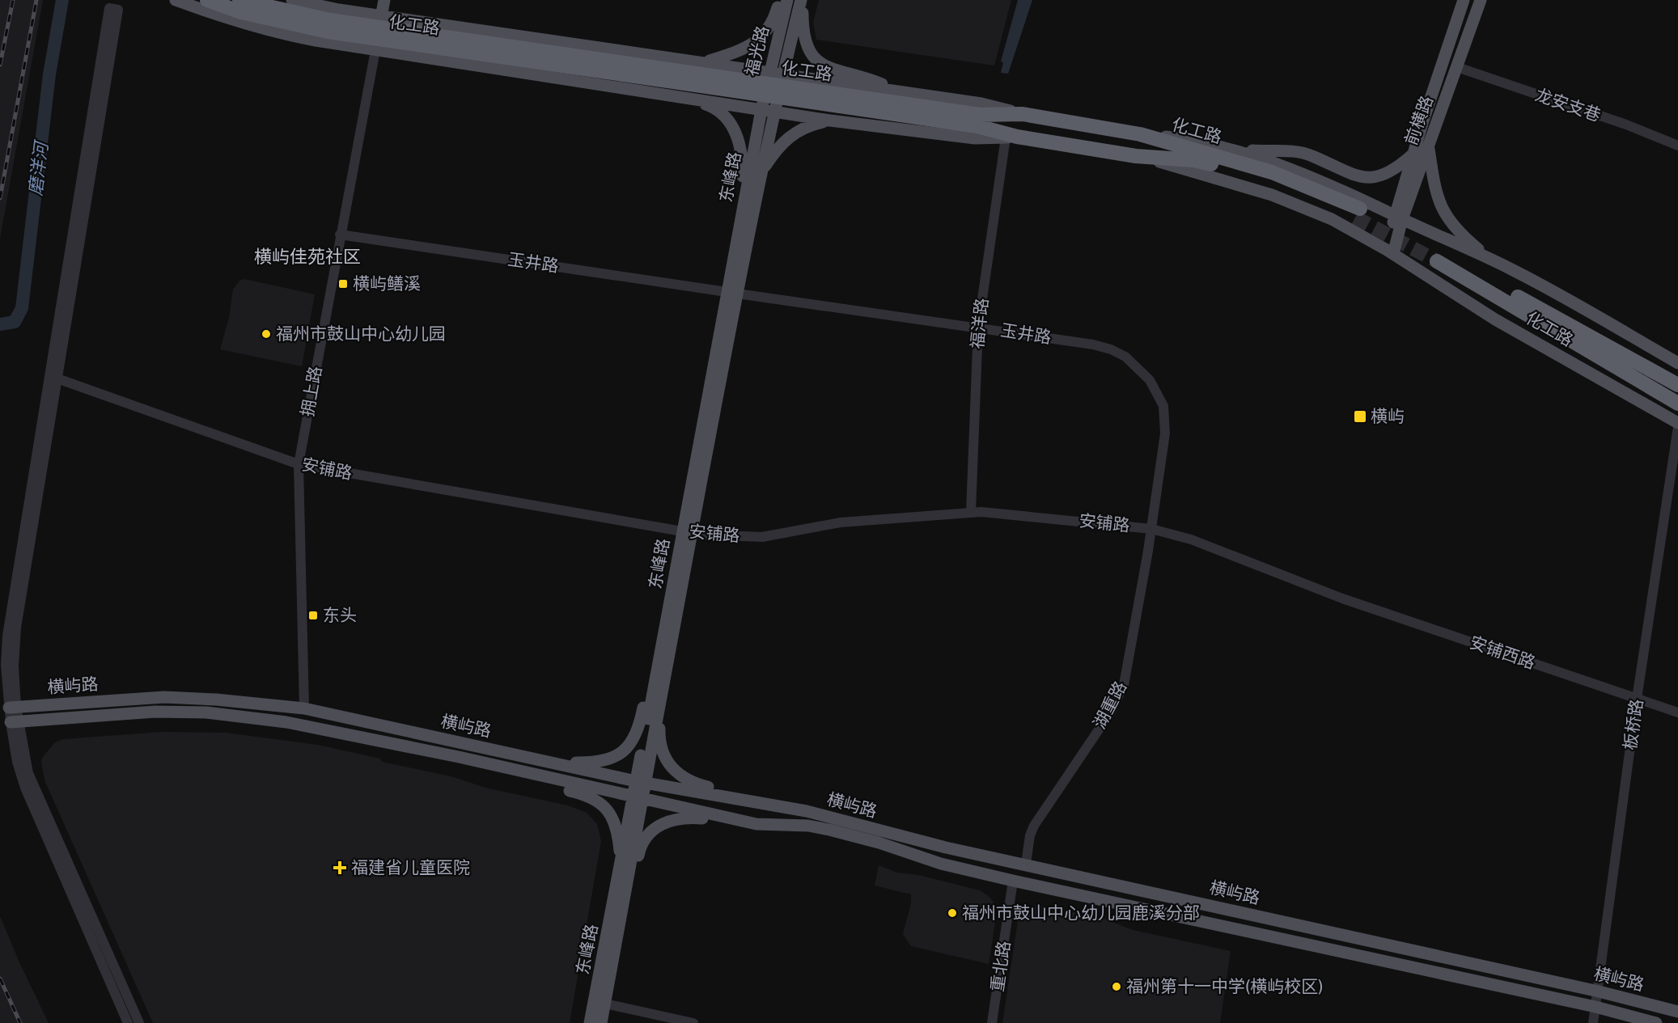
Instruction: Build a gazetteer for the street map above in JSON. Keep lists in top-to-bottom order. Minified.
{"streets":{"highway":["化工路"],"main road":["福光路","前横路","东峰路","横屿路"],"street":["龙安支巷","玉井路","福洋路","拥上路","安铺路","安铺西路","湖重路","板桥路","重北路"]},"crossings":[["化工路","前横路"],["化工路","福洋路"],["化工路","板桥路"],["福光路","东峰路"],["龙安支巷","前横路"],["东峰路","玉井路"],["东峰路","安铺路"],["东峰路","横屿路"],["玉井路","福洋路"],["玉井路","拥上路"],["玉井路","安铺路"],["玉井路","湖重路"],["福洋路","安铺路"],["拥上路","安铺路"],["拥上路","横屿路"],["安铺路","安铺西路"],["安铺路","湖重路"],["安铺西路","板桥路"],["横屿路","湖重路"],["横屿路","板桥路"],["横屿路","重北路"]],"districts":["横屿佳苑社区"],"water":["磨洋河"],"places":{"transit":["横屿鳝溪","横屿","东头"],"other":["福州市鼓山中心幼儿园","福州市鼓山中心幼儿园鹿溪分部","福州第十一中学(横屿校区)"],"health":["福建省儿童医院"]}}
